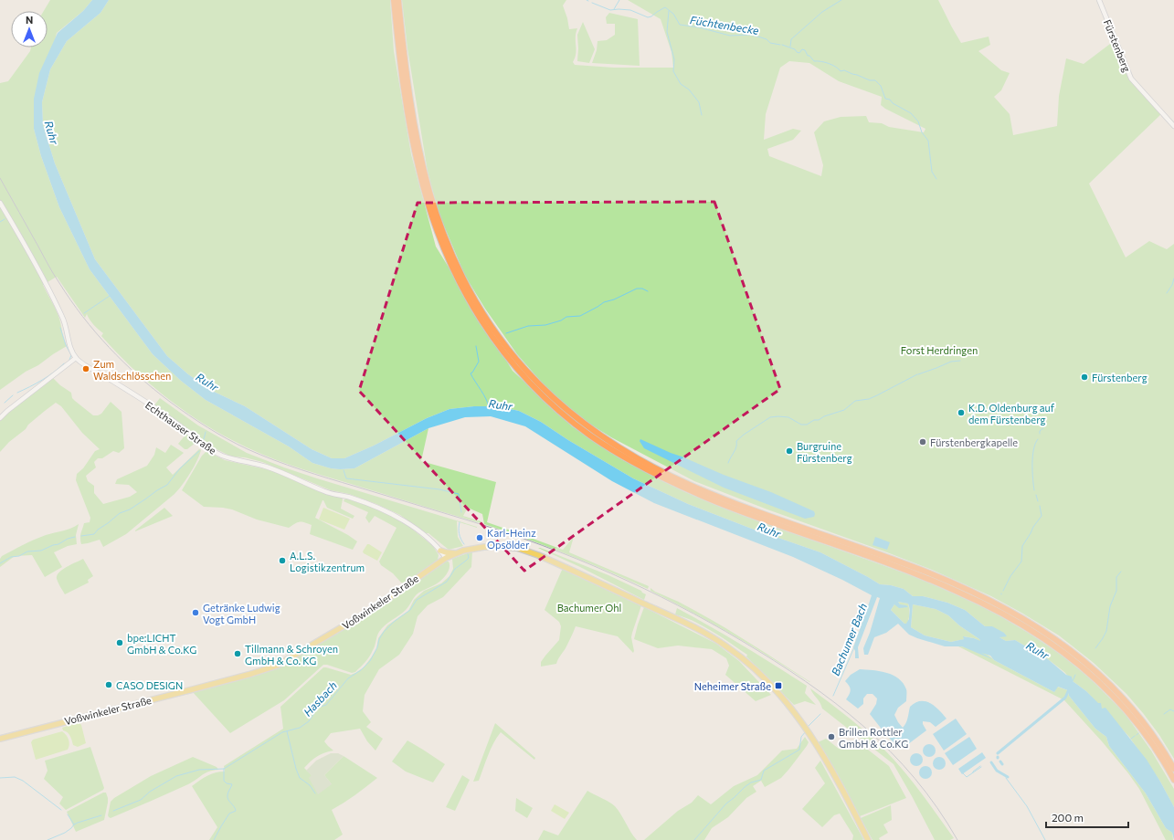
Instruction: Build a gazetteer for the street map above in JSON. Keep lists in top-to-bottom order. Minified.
{"streets":{"main road":["Fürstenberg","Echthauser Straße","Voßwinkeler Straße"]},"crossings":[["Echthauser Straße","Voßwinkeler Straße"]],"water":["Füchtenbecke","Ruhr","Bachumer Bach","Hasbach"],"parks":["Forst Herdringen","Bachumer Ohl"],"places":{"other":["Zum Waldschlösschen","Fürstenberg","K.D. Oldenburg auf dem Fürstenberg","Fürstenbergkapelle","Burgruine Fürstenberg","Karl-Heinz Opsölder","A.L.S. Logistikzentrum","Getränke Ludwig Vogt GmbH","bpe:LICHT GmbH & Co.KG","Tillmann & Schroyen GmbH & Co. KG","CASO DESIGN","Brillen Rottler GmbH & Co.KG"],"transit":["Neheimer Straße"]},"scale_bar":"200 m","north":"top"}
